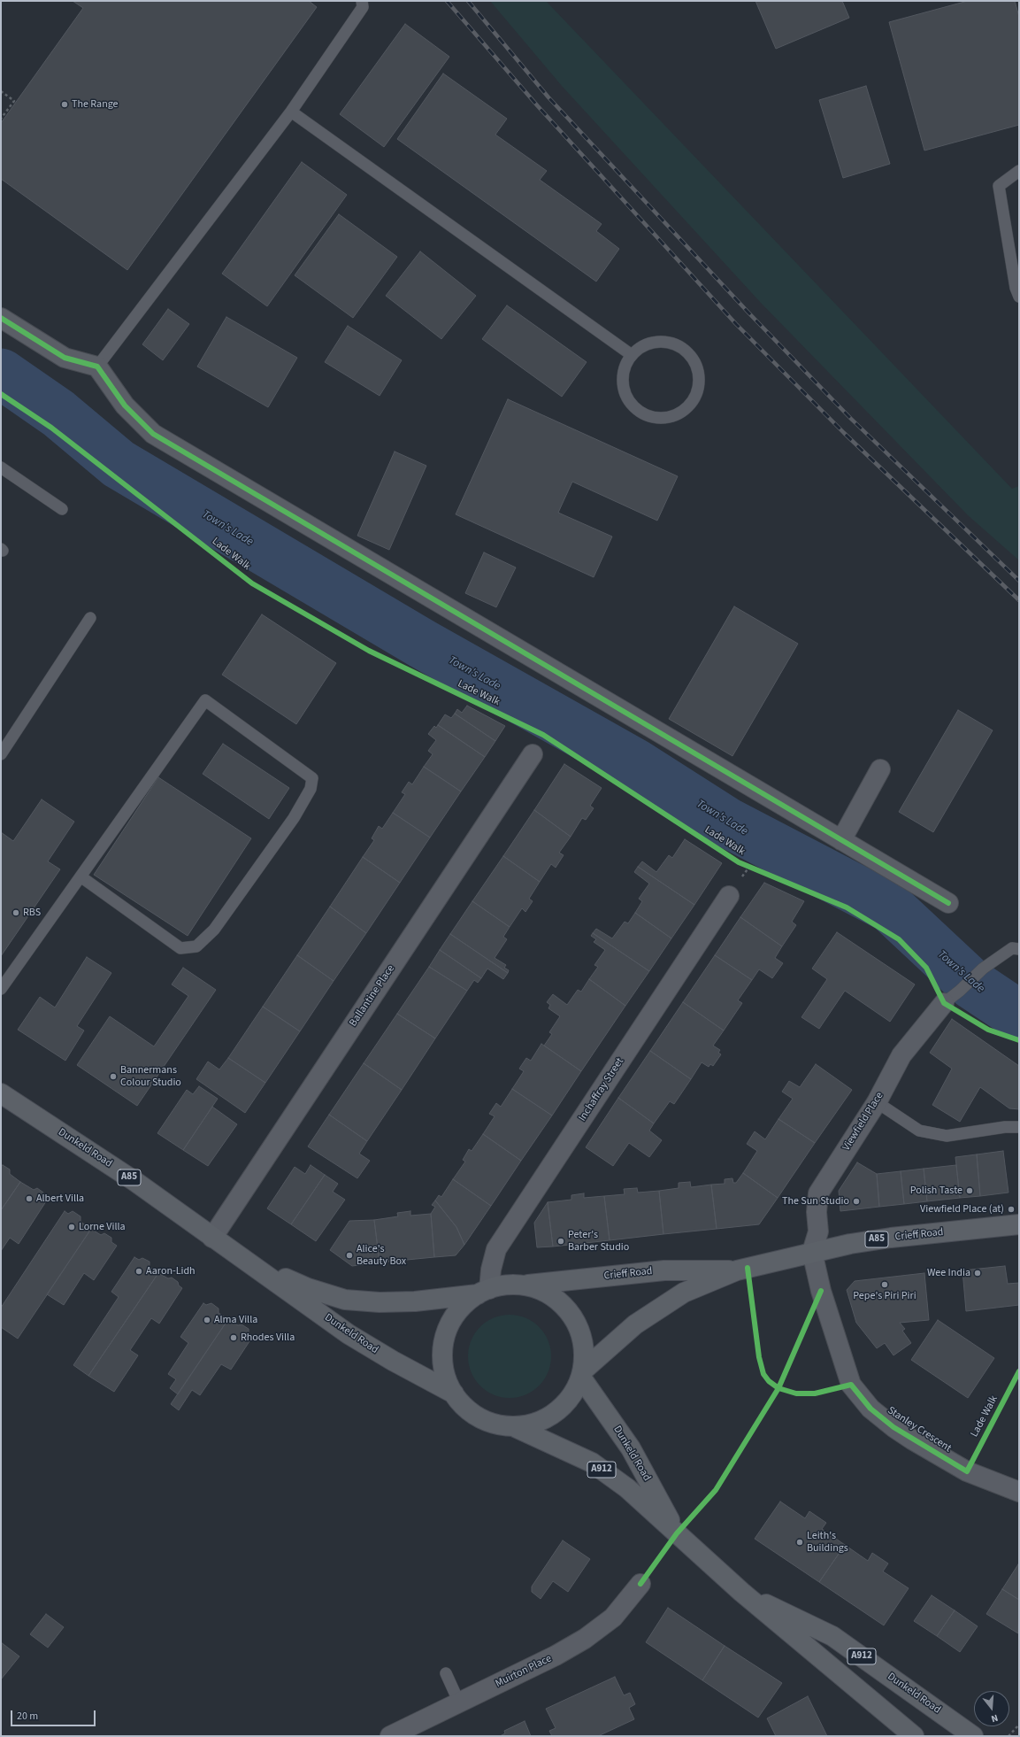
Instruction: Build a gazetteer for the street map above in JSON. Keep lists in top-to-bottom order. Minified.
{"streets":{"main road":["Dunkeld Road","A85","Crieff Road","A912"],"street":["Ballantine Place","Inchaffray Street","Viewfield Place","Stanley Crescent","Muirton Place"],"cycle path":["Lade Walk"]},"crossings":[["Ballantine Place","Dunkeld Road"],["Inchaffray Street","Dunkeld Road"],["Inchaffray Street","A912"],["Viewfield Place","Crieff Road"],["Viewfield Place","Stanley Crescent"],["Dunkeld Road","Crieff Road"],["Dunkeld Road","A912"],["Crieff Road","Stanley Crescent"],["Crieff Road","A912"]],"water":["Town's Lade"],"places":["The Range","RBS","Bannermans Colour Studio","Polish Taste","Albert Villa","The Sun Studio","Viewfield Place (at)","Lorne Villa","Peter's Barber Studio","Alice's Beauty Box","Aaron-Lidh","Wee India","Pepe's Piri Piri","Alma Villa","Rhodes Villa","Leith's Buildings"],"scale_bar":"20 m","north":"bottom"}
